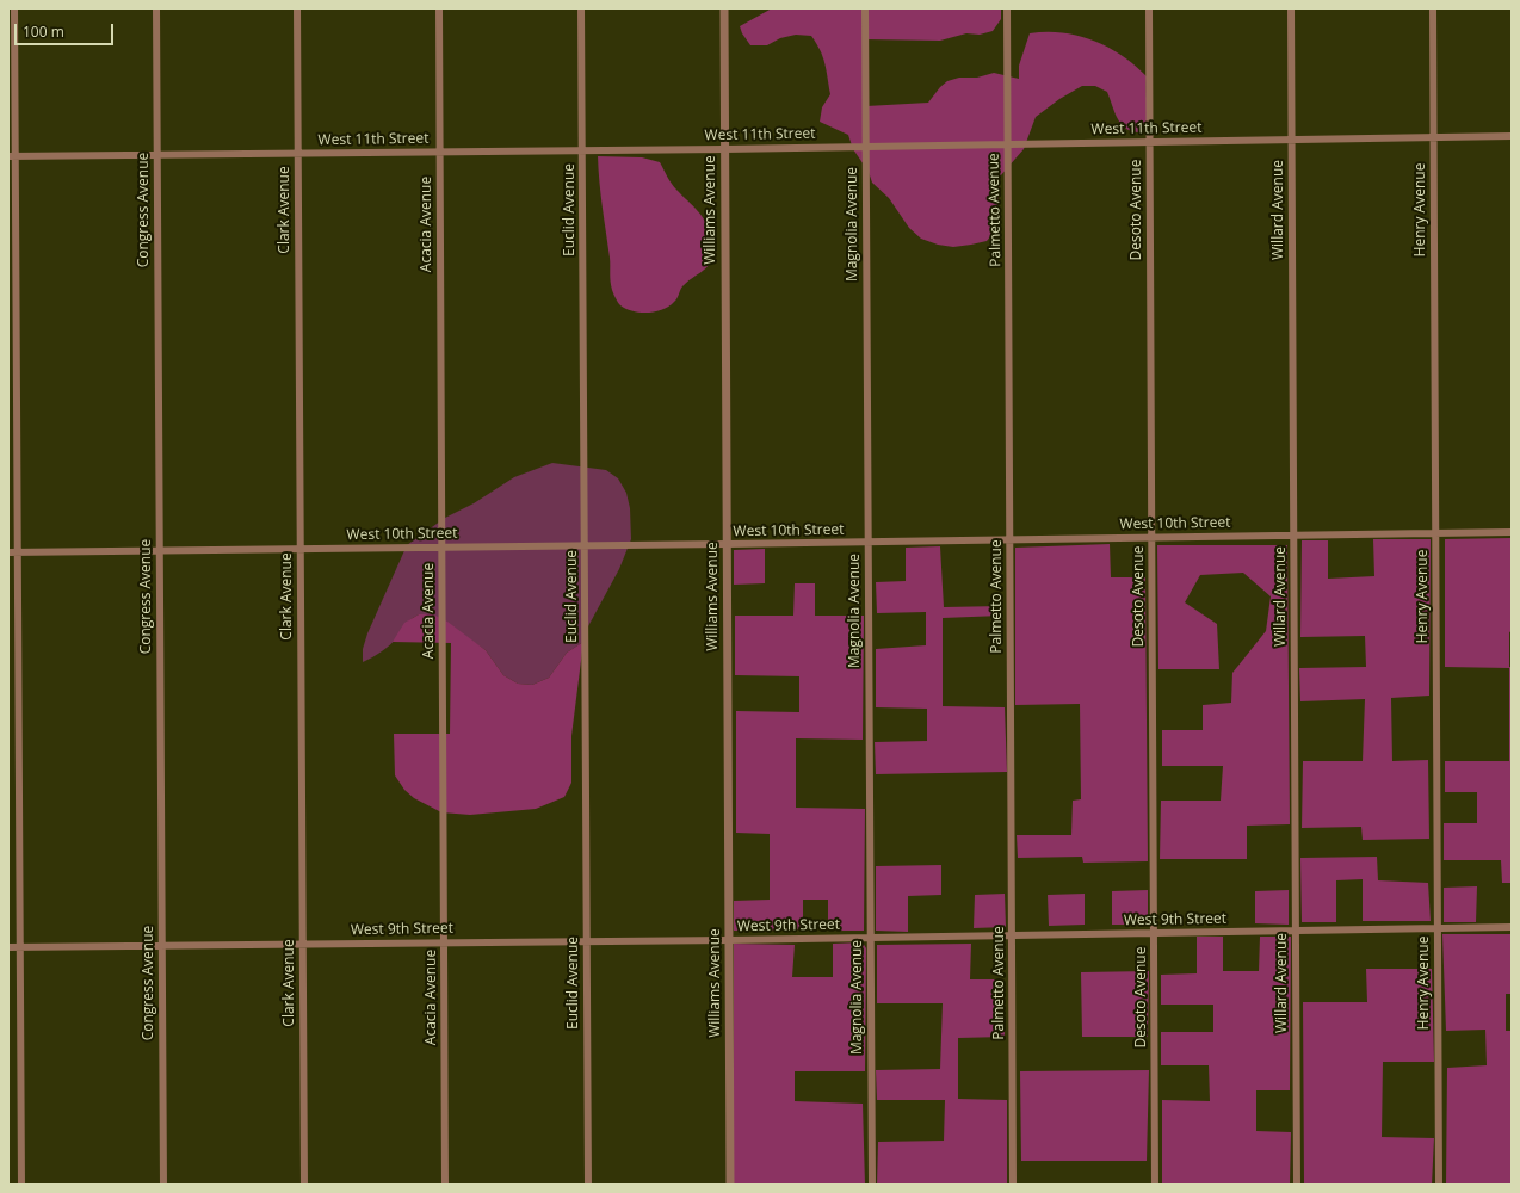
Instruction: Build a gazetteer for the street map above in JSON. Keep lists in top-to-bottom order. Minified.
{"streets":{"street":["West 11th Street","Congress Avenue","Clark Avenue","Euclid Avenue","Williams Avenue","Palmetto Avenue","Desoto Avenue","Willard Avenue","Henry Avenue","Acacia Avenue","Magnolia Avenue","West 10th Street","West 9th Street"]},"crossings":[["West 11th Street","Congress Avenue"],["West 11th Street","Clark Avenue"],["West 11th Street","Euclid Avenue"],["West 11th Street","Williams Avenue"],["West 11th Street","Palmetto Avenue"],["West 11th Street","Desoto Avenue"],["West 11th Street","Willard Avenue"],["West 11th Street","Henry Avenue"],["West 11th Street","Acacia Avenue"],["West 11th Street","Magnolia Avenue"],["Congress Avenue","West 10th Street"],["Congress Avenue","West 9th Street"],["Clark Avenue","West 10th Street"],["Clark Avenue","West 9th Street"],["Euclid Avenue","West 10th Street"],["Euclid Avenue","West 9th Street"],["Williams Avenue","West 10th Street"],["Williams Avenue","West 9th Street"],["Palmetto Avenue","West 10th Street"],["Palmetto Avenue","West 9th Street"],["Desoto Avenue","West 10th Street"],["Desoto Avenue","West 9th Street"],["Willard Avenue","West 10th Street"],["Willard Avenue","West 9th Street"],["Henry Avenue","West 10th Street"],["Henry Avenue","West 9th Street"],["Acacia Avenue","West 10th Street"],["Acacia Avenue","West 9th Street"],["Magnolia Avenue","West 10th Street"],["Magnolia Avenue","West 9th Street"]],"scale_bar":"100 m"}
